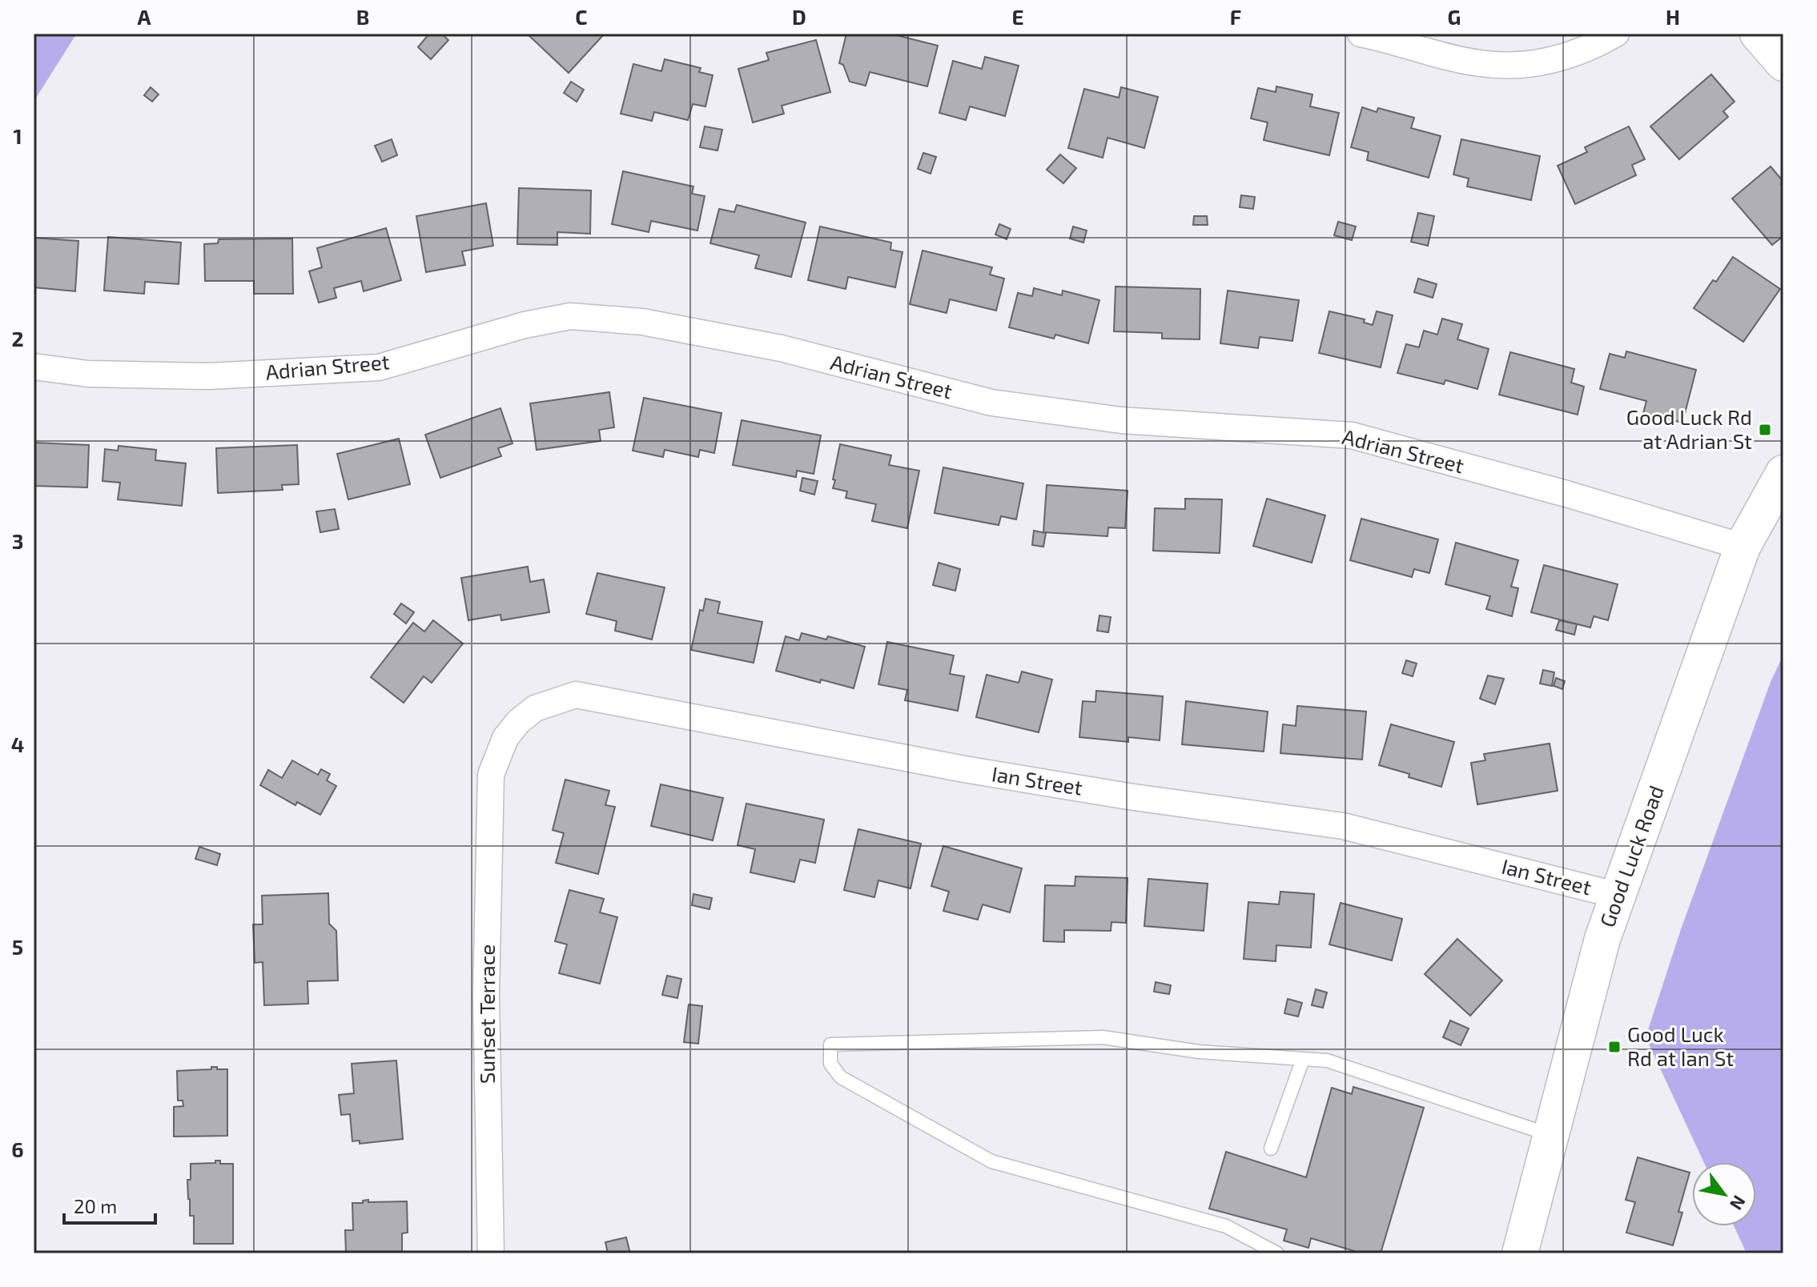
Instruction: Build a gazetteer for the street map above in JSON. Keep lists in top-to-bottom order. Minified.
{"streets":{"main road":["Good Luck Road"],"street":["Adrian Street","Ian Street","Sunset Terrace"]},"crossings":[["Adrian Street","Good Luck Road"],["Ian Street","Good Luck Road"],["Ian Street","Sunset Terrace"]],"places":{"transit":["Good Luck Rd at Adrian St","Good Luck Rd at Ian St"]},"scale_bar":"20 m","north":"bottom right","grid":{"columns":["A","B","C","D","E","F","G","H"],"rows":["1","2","3","4","5","6"]}}
